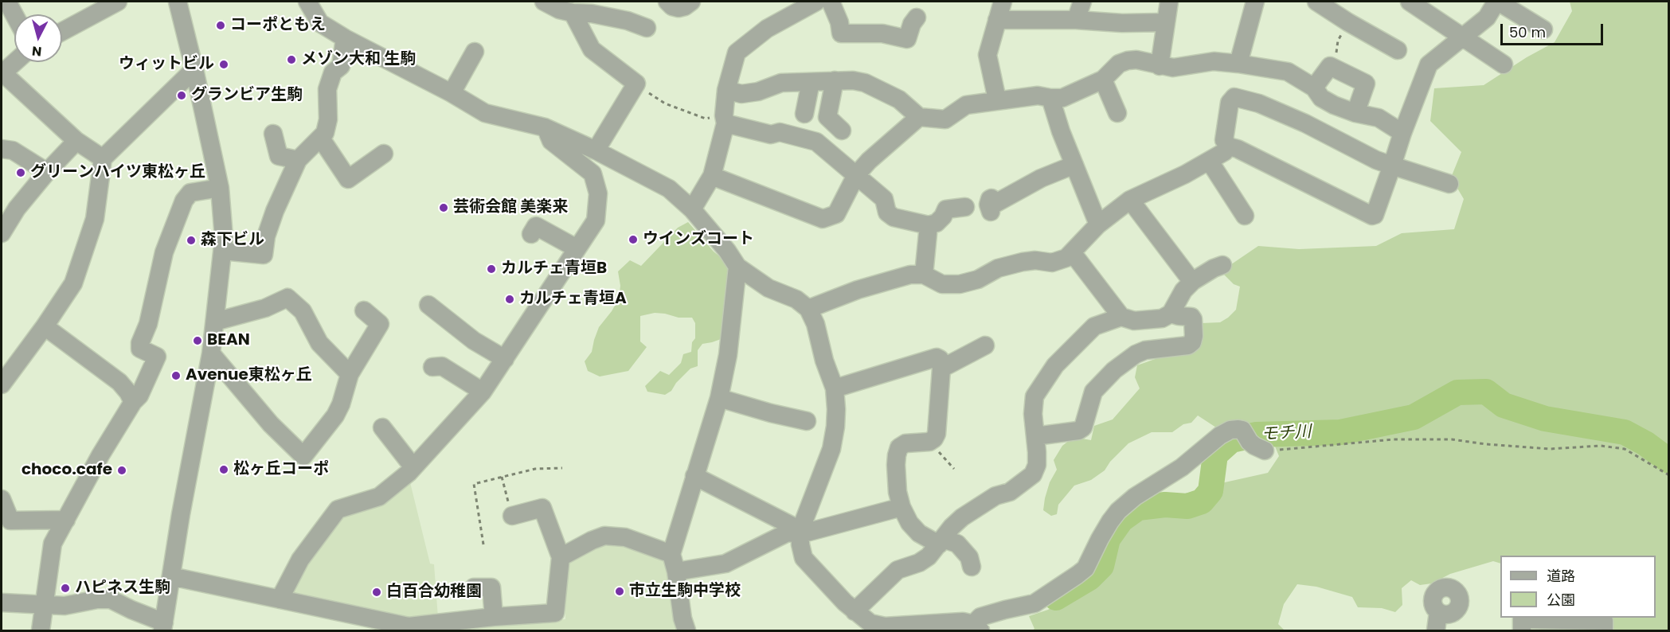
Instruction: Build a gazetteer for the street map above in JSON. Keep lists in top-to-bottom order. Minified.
{"water":["モチ川"],"places":["コーポともえ","メゾン大和 生駒","ウィットビル","グランビア生駒","グリーンハイツ東松ヶ丘","芸術会館 美楽来","ウインズコート","森下ビル","カルチェ青垣B","カルチェ青垣A","BEAN","Avenue東松ヶ丘","松ヶ丘コーポ","choco.cafe","ハピネス生駒","市立生駒中学校","白百合幼稚園"],"legend":["道路","公園"],"scale_bar":"50 m","north":"bottom"}
